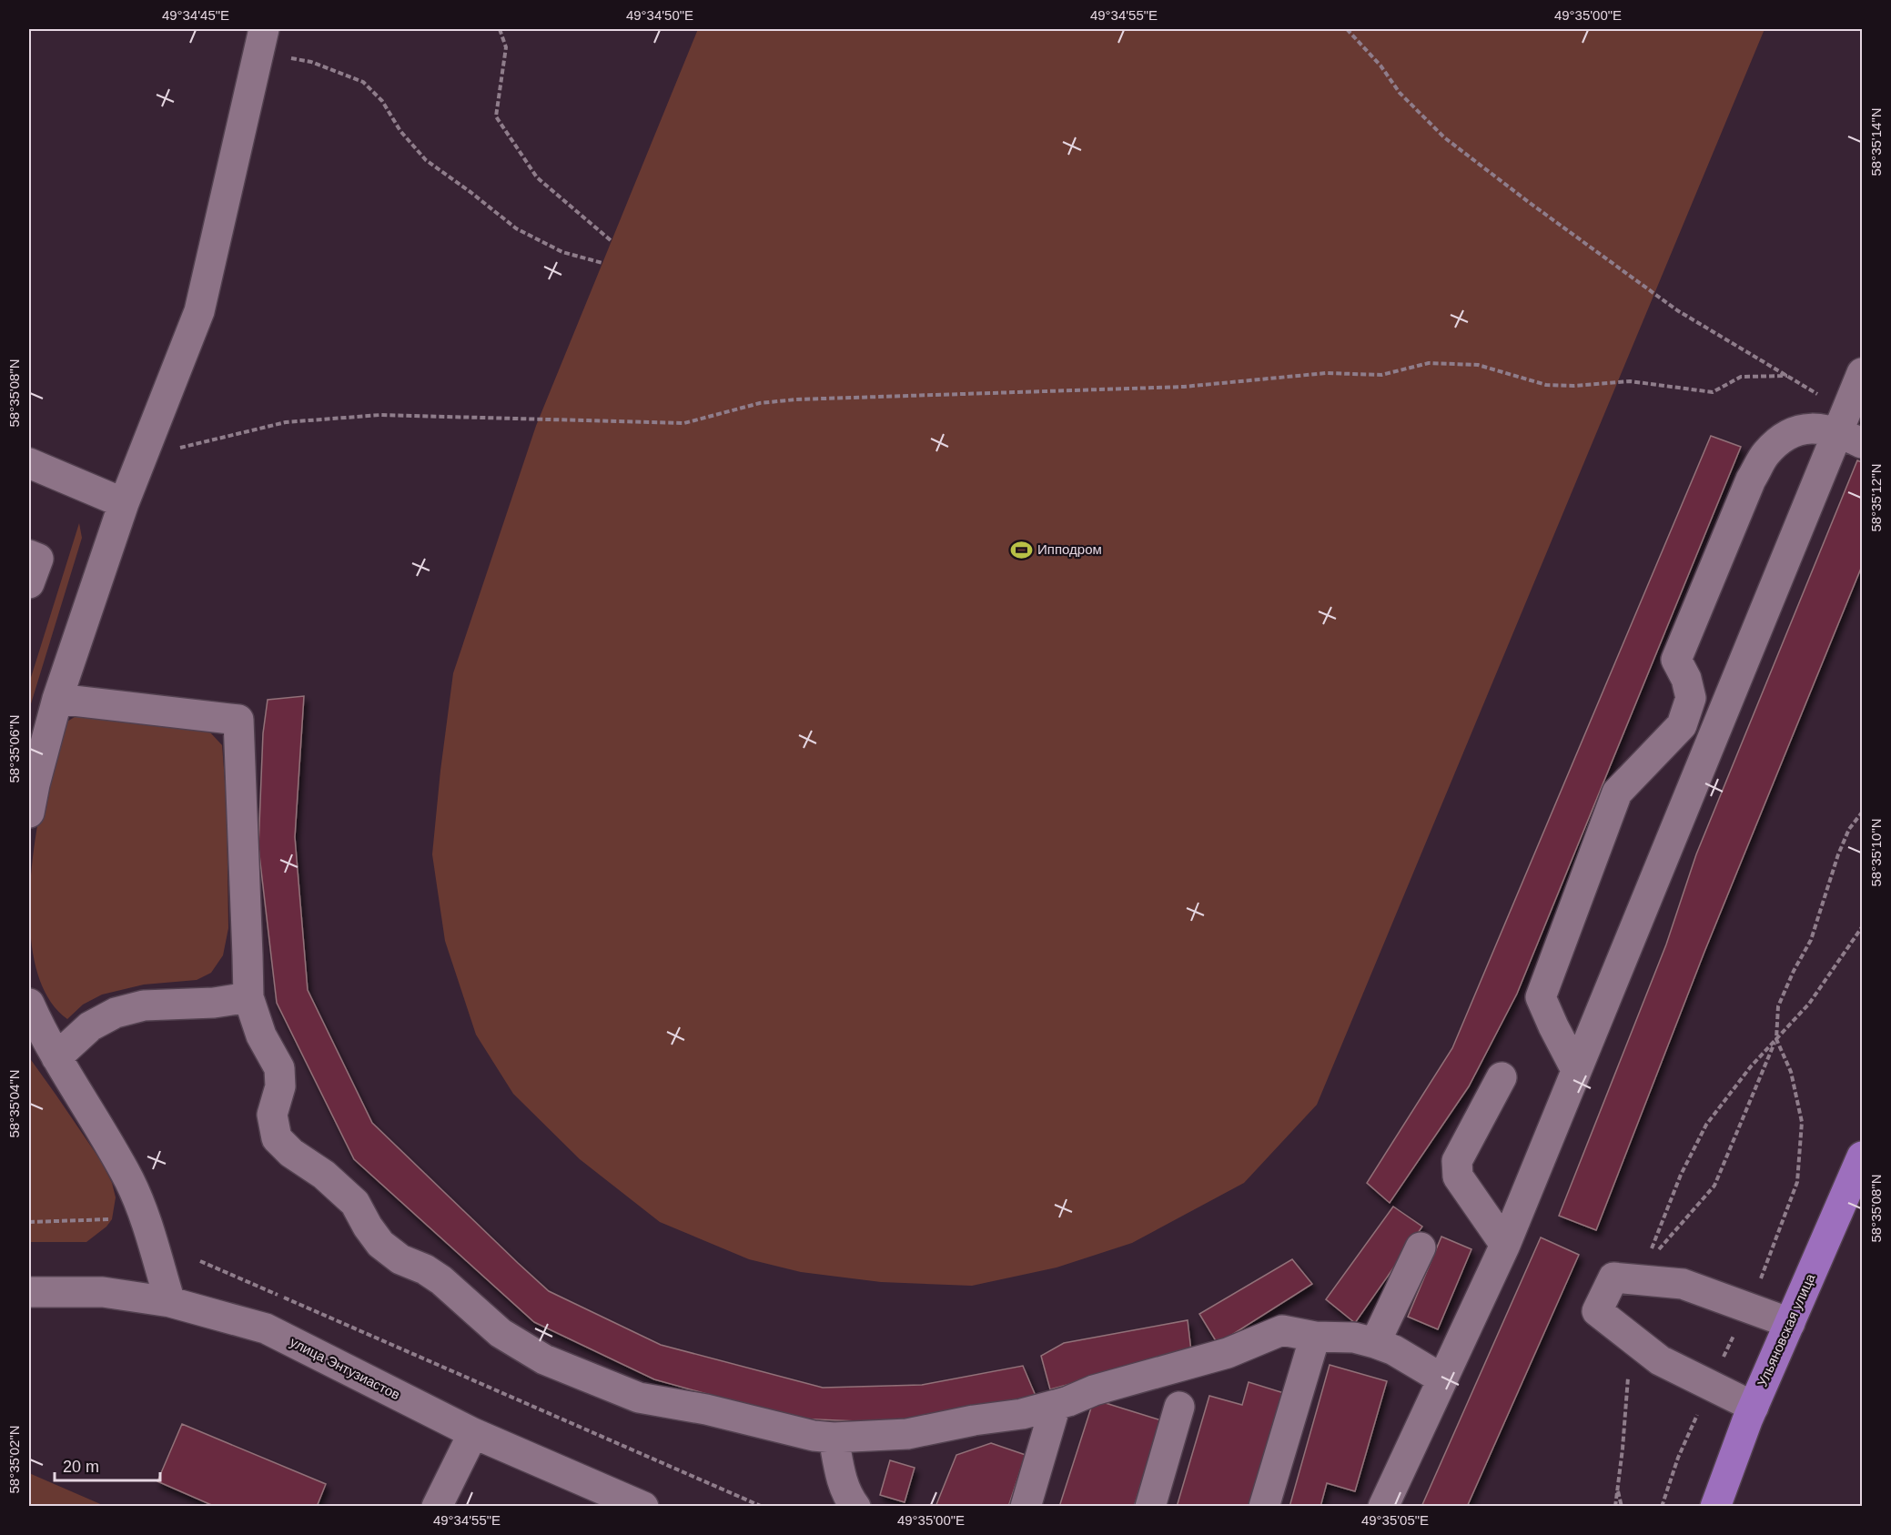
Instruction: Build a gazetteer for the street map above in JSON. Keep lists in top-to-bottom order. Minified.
{"streets":{"main road":["Ульяновская улица"],"street":["улица Энтузиастов"]},"places":{"sports":["Ипподром"]},"scale_bar":"20 m","coordinates":["49°34'45\"E","49°34'50\"E","49°34'55\"E","49°35'00\"E","58°35'14\"N","58°35'08\"N","58°35'12\"N","58°35'06\"N","58°35'10\"N","58°35'04\"N","58°35'02\"N","49°35'05\"E"]}
